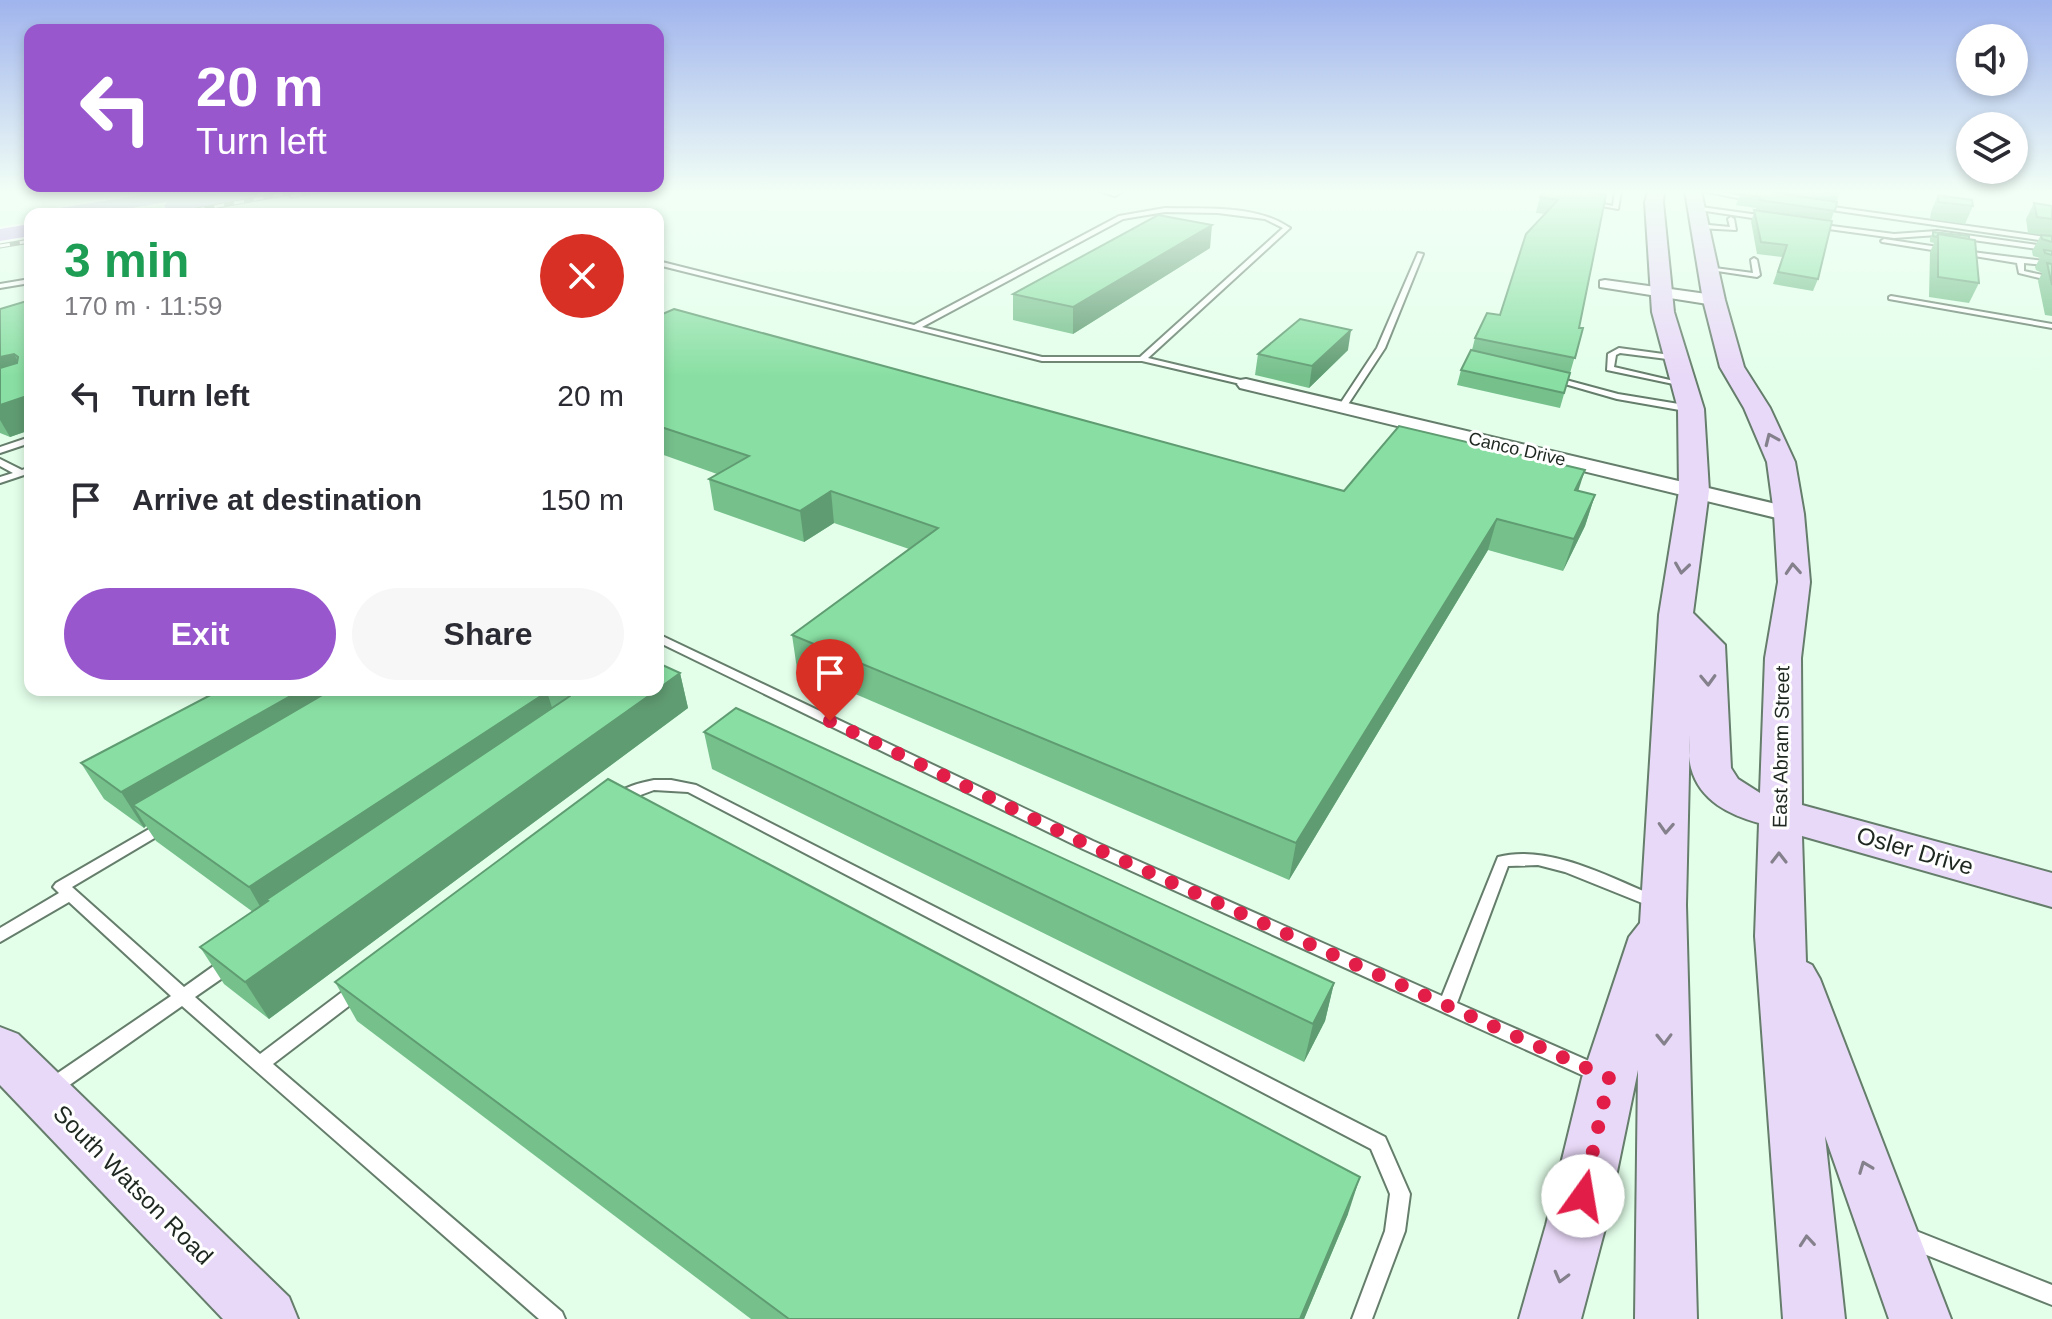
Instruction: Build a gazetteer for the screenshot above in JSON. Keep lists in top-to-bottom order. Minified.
{"streets":{"main road":["East Abram Street","Osler Drive","South Watson Road"],"street":["Canco Drive"]},"crossings":[["Canco Drive","East Abram Street"],["East Abram Street","Osler Drive"]],"one_way":["Osler Drive"],"page":{"turn":["20 m","Turn left"],"heading":["3 min","170 m · 11:59"],"list":[{"name":"Turn left","value":"20 m"},{"name":"Arrive at destination","value":"150 m"}],"buttons":["Exit","Share"]}}
